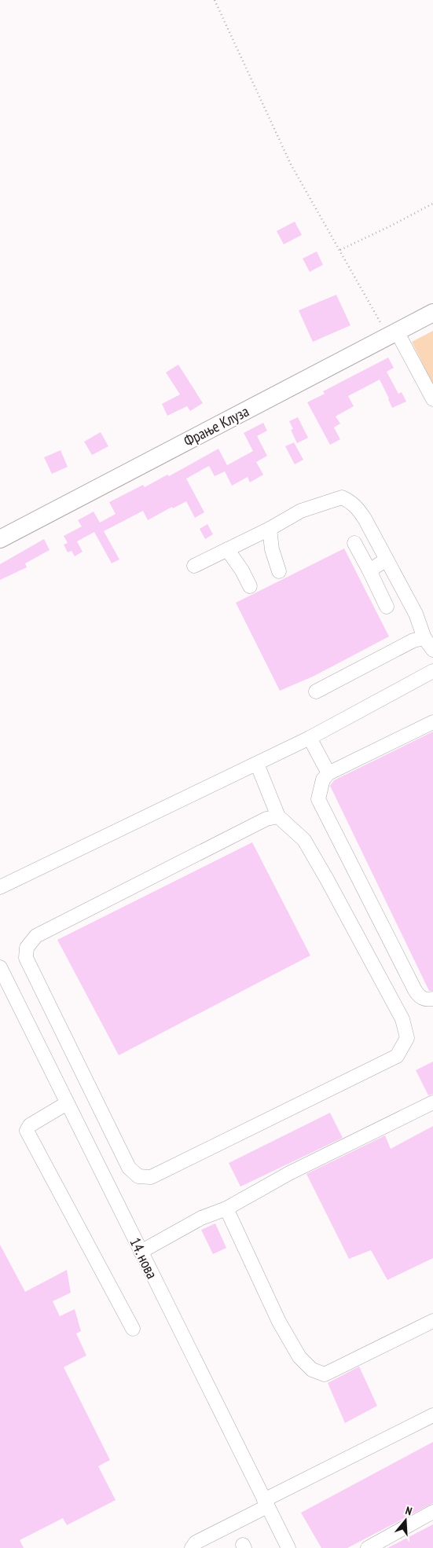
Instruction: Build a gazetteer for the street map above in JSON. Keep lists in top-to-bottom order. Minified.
{"streets":{"main road":["Фрање Клуза"],"lane":["14. нова"]},"north":"top"}
